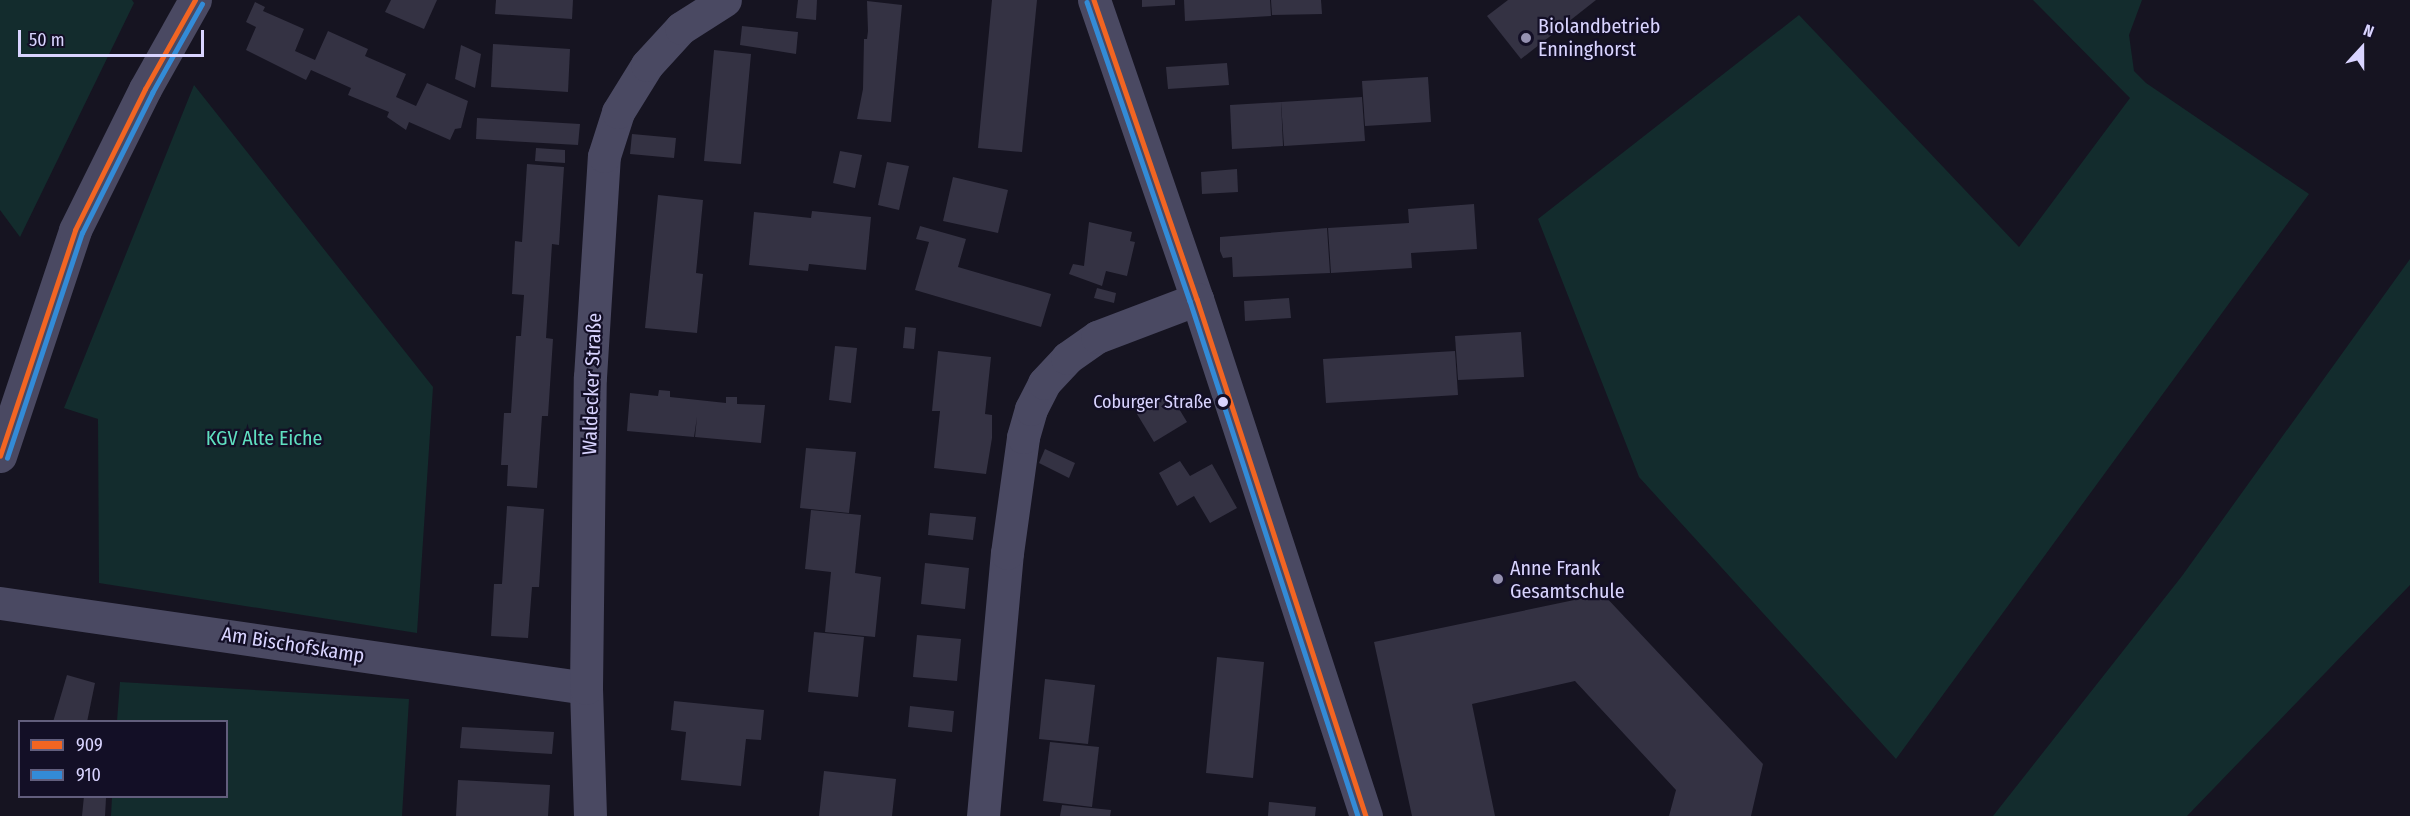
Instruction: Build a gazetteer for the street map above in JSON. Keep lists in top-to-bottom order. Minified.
{"streets":{"street":["Waldecker Straße","Am Bischofskamp"]},"crossings":[["Waldecker Straße","Am Bischofskamp"]],"parks":["KGV Alte Eiche"],"places":["Biolandbetrieb Enninghorst","Coburger Straße","Anne Frank Gesamtschule"],"lines":["transit line 909","transit line 910"],"legend":["909","910"],"scale_bar":"50 m","north":"top"}
